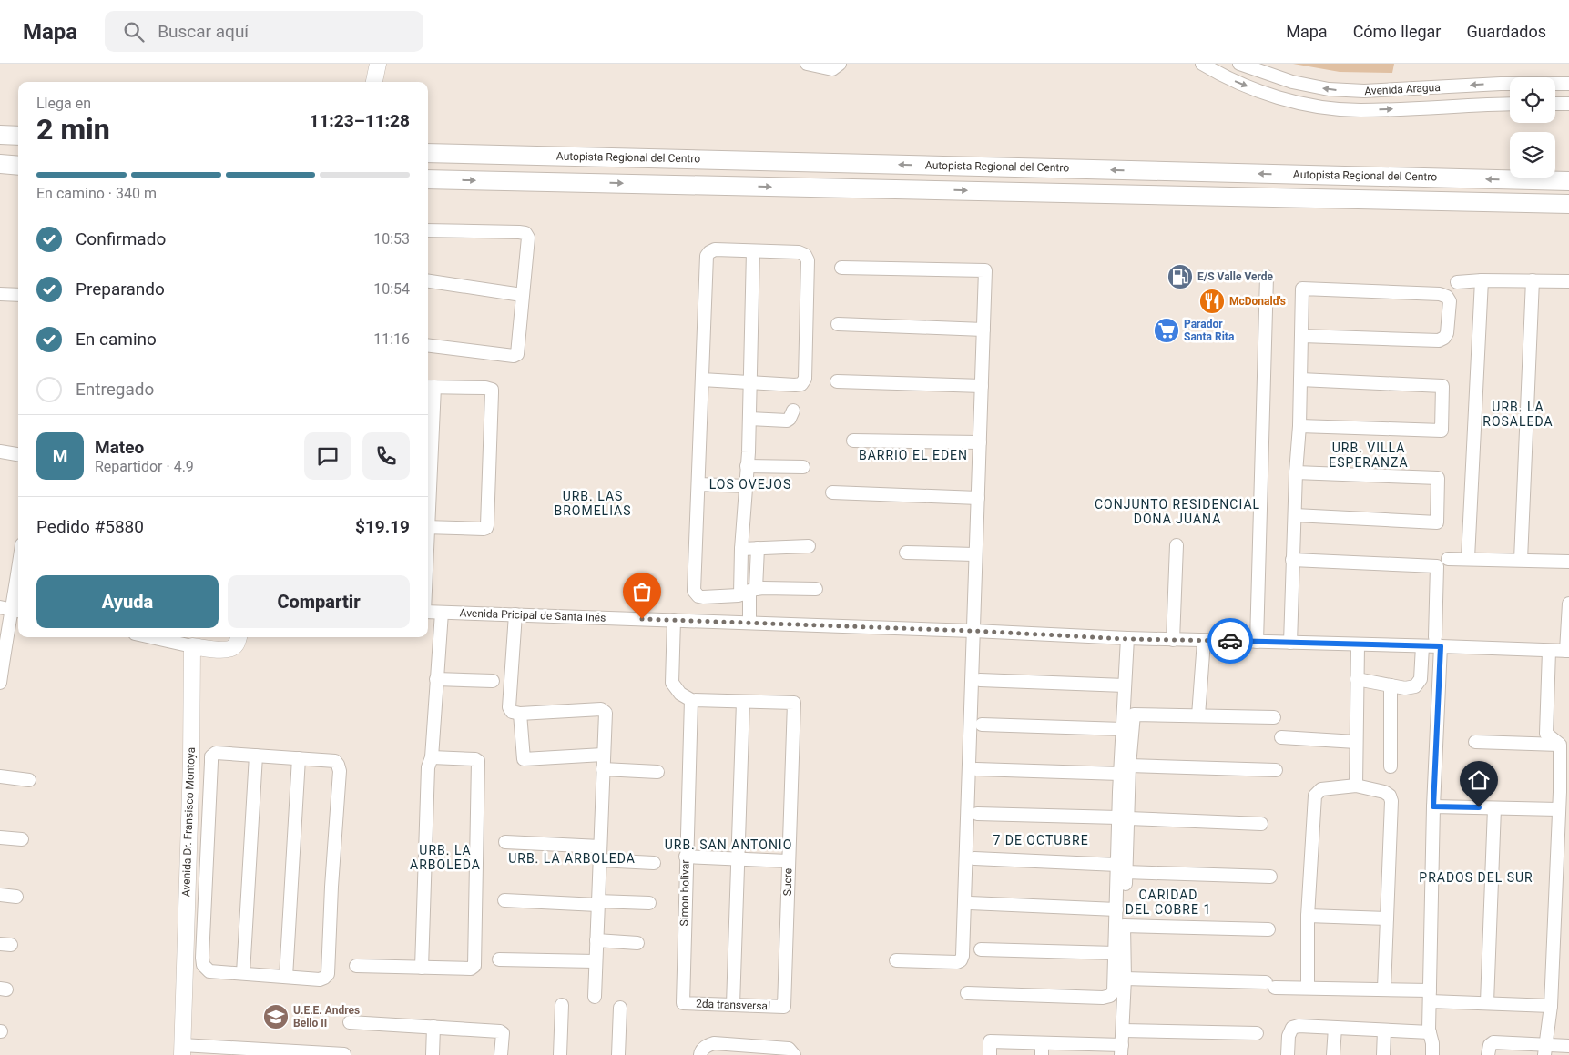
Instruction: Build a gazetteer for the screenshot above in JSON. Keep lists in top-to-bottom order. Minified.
{"streets":{"highway":["Autopista Regional del Centro"],"main road":["Avenida Dr. Fransisco Montoya"],"street":["Avenida Aragua","Avenida Pricipal de Santa Inés","Sucre","Simon bolivar","2da transversal"]},"crossings":[["Sucre","2da transversal"],["Simon bolivar","2da transversal"]],"districts":["URB. LA ROSALEDA","URB. VILLA ESPERANZA","BARRIO EL EDEN","LOS OVEJOS","URB. LAS BROMELIAS","CONJUNTO RESIDENCIAL DOÑA JUANA","7 DE OCTUBRE","URB. SAN ANTONIO","URB. LA ARBOLEDA","URB. LA ARBOLEDA","PRADOS DEL SUR","CARIDAD DEL COBRE 1"],"places":{"fuel station":["E/S Valle Verde"],"restaurant":["McDonald's"],"supermarket":["Parador Santa Rita"],"school or university":["U.E.E. Andres Bello II"]},"page":{"header":"Mapa","search":"Buscar aquí","nav":["Mapa","Cómo llegar","Guardados"],"heading":["2 min","Llega en","11:23–11:28"],"panel":["Mateo","Repartidor · 4.9","Pedido #5880","$19.19"],"bar":"En camino · 340 m","list":[["Confirmado","10:53"],["Preparando","10:54"],["En camino","11:16"],"Entregado"],"round":"M","buttons":["Ayuda","Compartir"]}}
